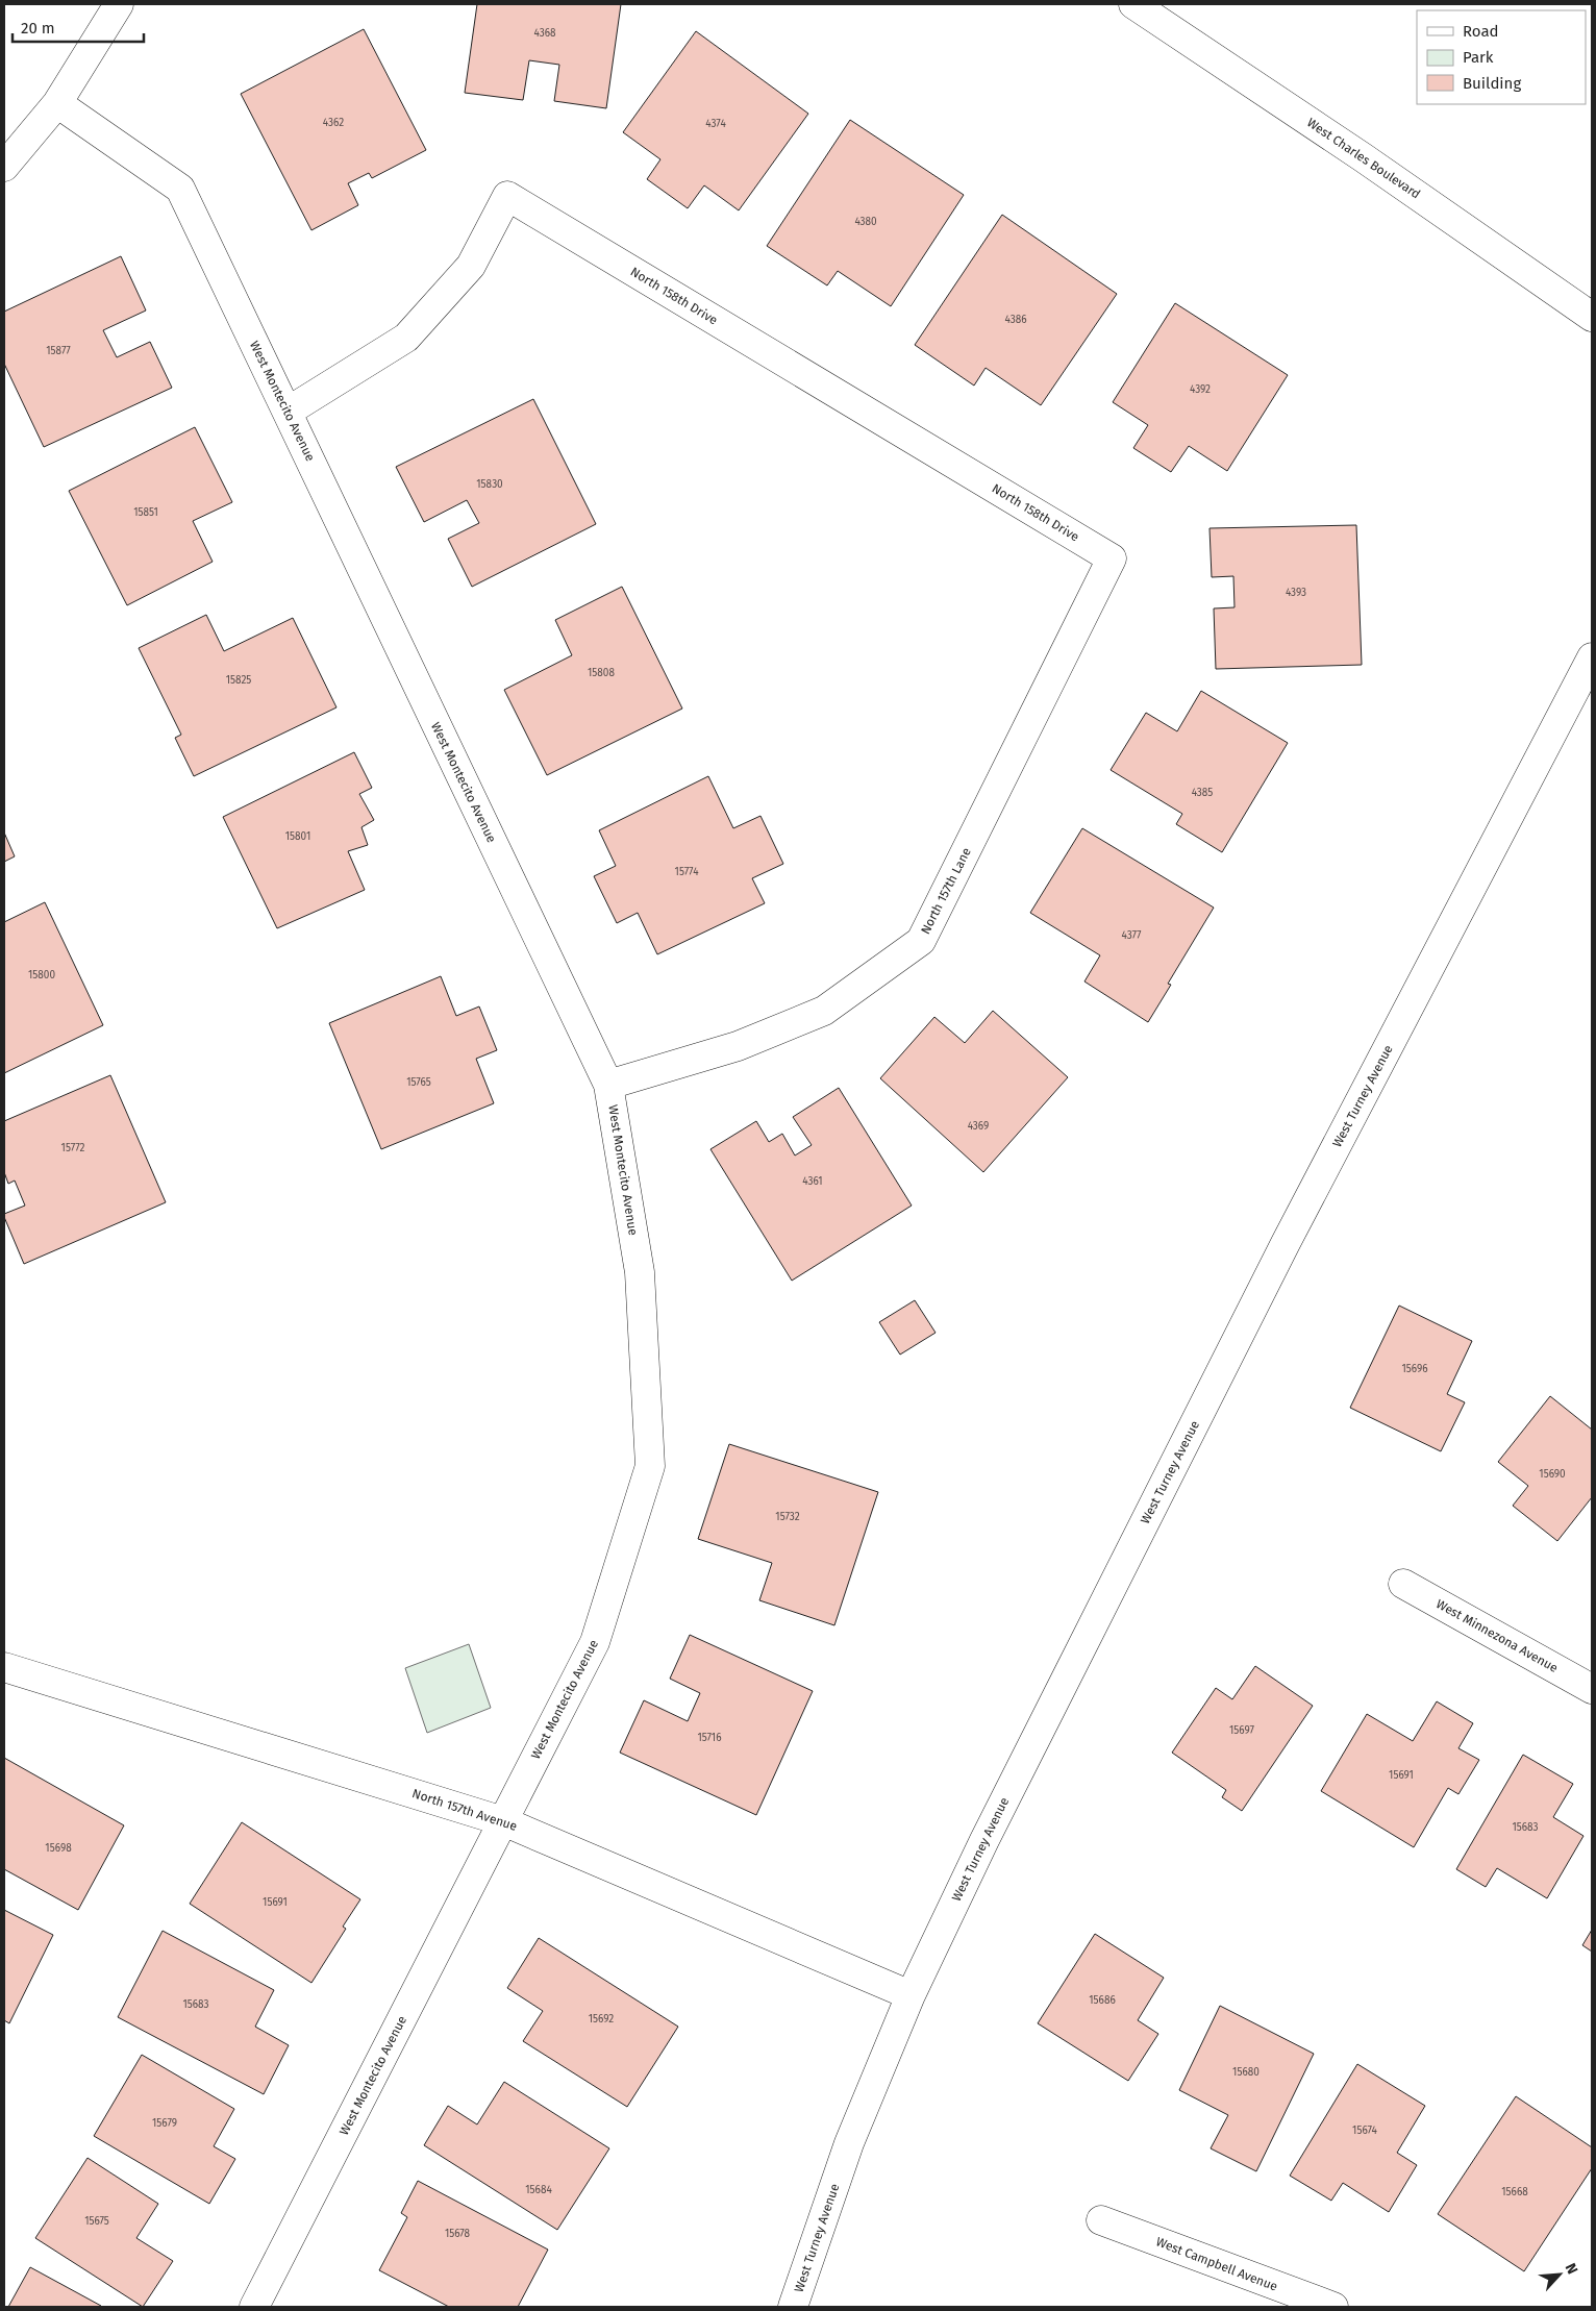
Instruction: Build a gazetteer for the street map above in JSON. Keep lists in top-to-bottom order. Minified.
{"streets":{"street":["West Charles Boulevard","North 158th Drive","West Montecito Avenue","North 157th Lane","West Turney Avenue","West Minnezona Avenue","North 157th Avenue","West Campbell Avenue"]},"crossings":[["North 158th Drive","West Montecito Avenue"],["North 158th Drive","North 157th Lane"],["West Montecito Avenue","North 157th Lane"],["West Montecito Avenue","North 157th Avenue"],["West Turney Avenue","North 157th Avenue"]],"house_numbers":["4368","4362","4374","4380","4386","15877","4392","15830","15851","4393","15808","15825","4385","15801","15774","4377","15800","15765","4369","15772","4361","15696","15690","15732","15697","15716","15691","15683","15698","15691","15686","15683","15692","15680","15679","15674","15684","15668","15675","15678"],"legend":["Road","Park","Building"],"scale_bar":"20 m","north":"top right"}
